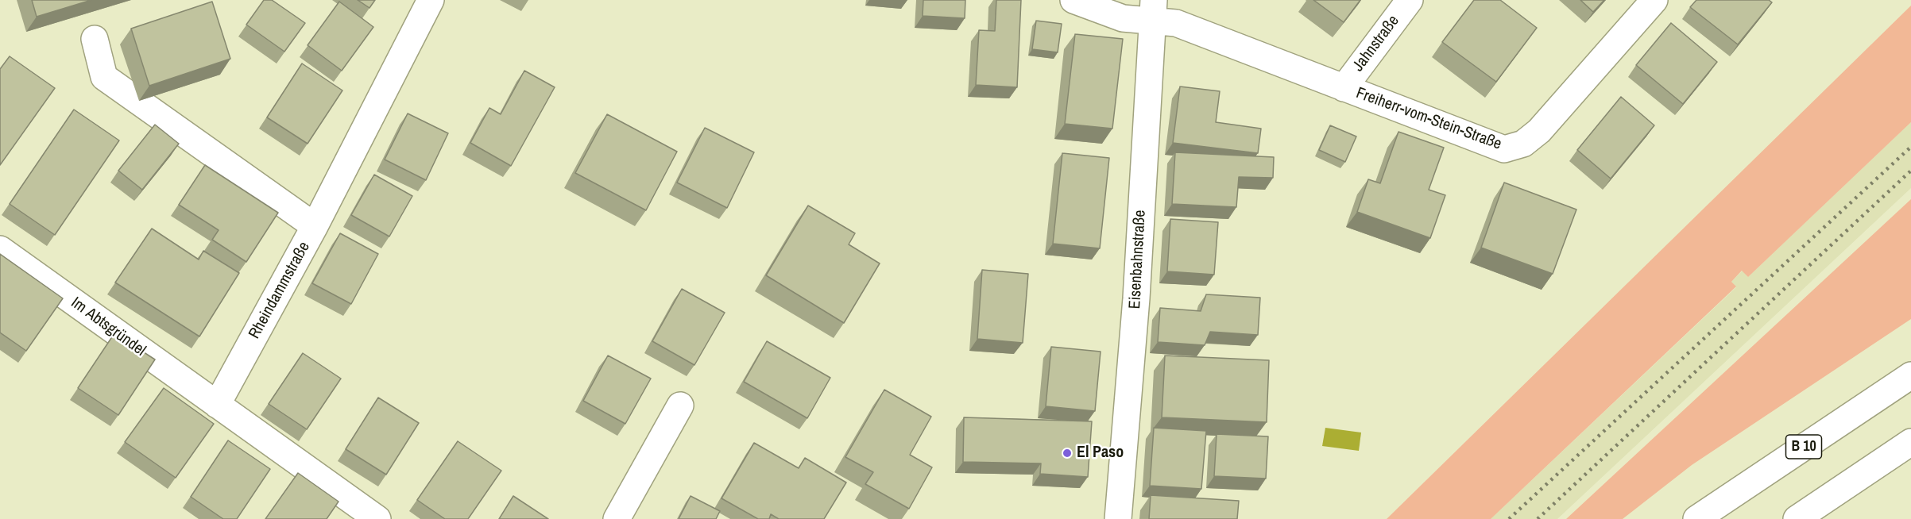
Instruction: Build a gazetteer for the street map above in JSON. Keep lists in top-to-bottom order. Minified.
{"streets":{"main road":["Jahnstraße","Freiherr-vom-Stein-Straße","Eisenbahnstraße","Rheindammstraße","Im Abtsgründel","B 10"]},"crossings":[["Jahnstraße","Freiherr-vom-Stein-Straße"],["Freiherr-vom-Stein-Straße","Eisenbahnstraße"],["Rheindammstraße","Im Abtsgründel"]],"places":["El Paso"]}
